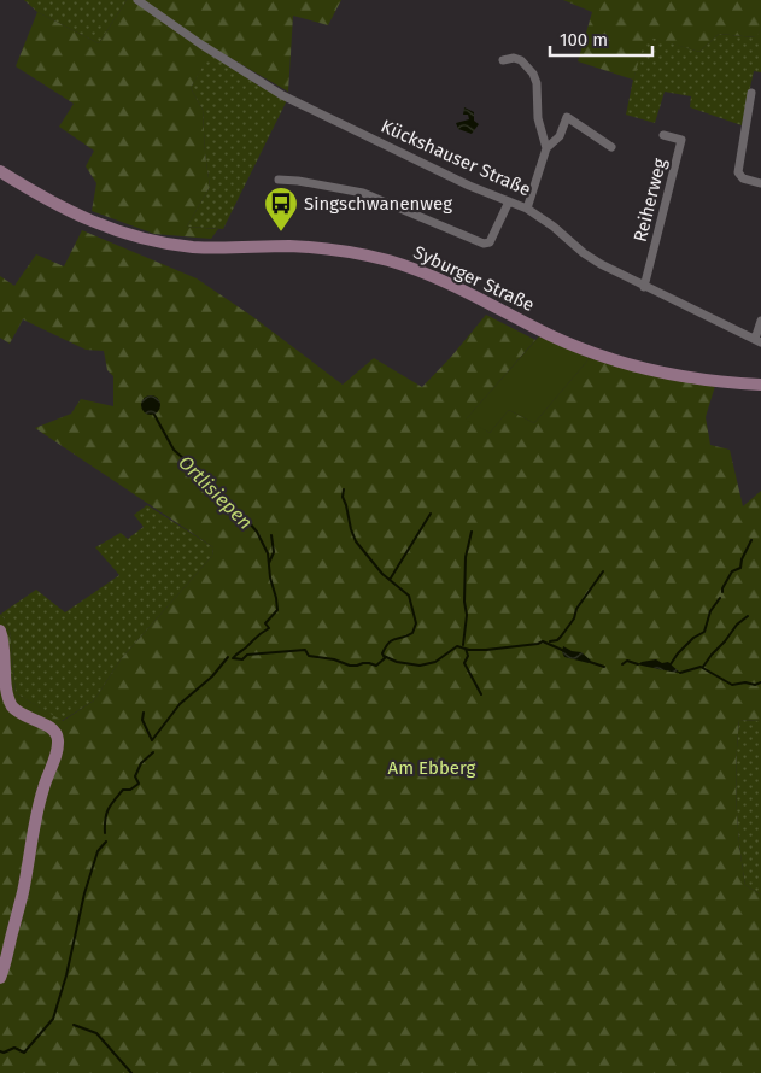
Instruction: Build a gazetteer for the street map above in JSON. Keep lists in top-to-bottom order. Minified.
{"streets":{"street":["Kückshauser Straße","Reiherweg","Syburger Straße"]},"crossings":[["Kückshauser Straße","Reiherweg"]],"water":["Ortlisiepen"],"parks":["Am Ebberg"],"places":{"bus stop":["Singschwanenweg"]},"scale_bar":"100 m"}
